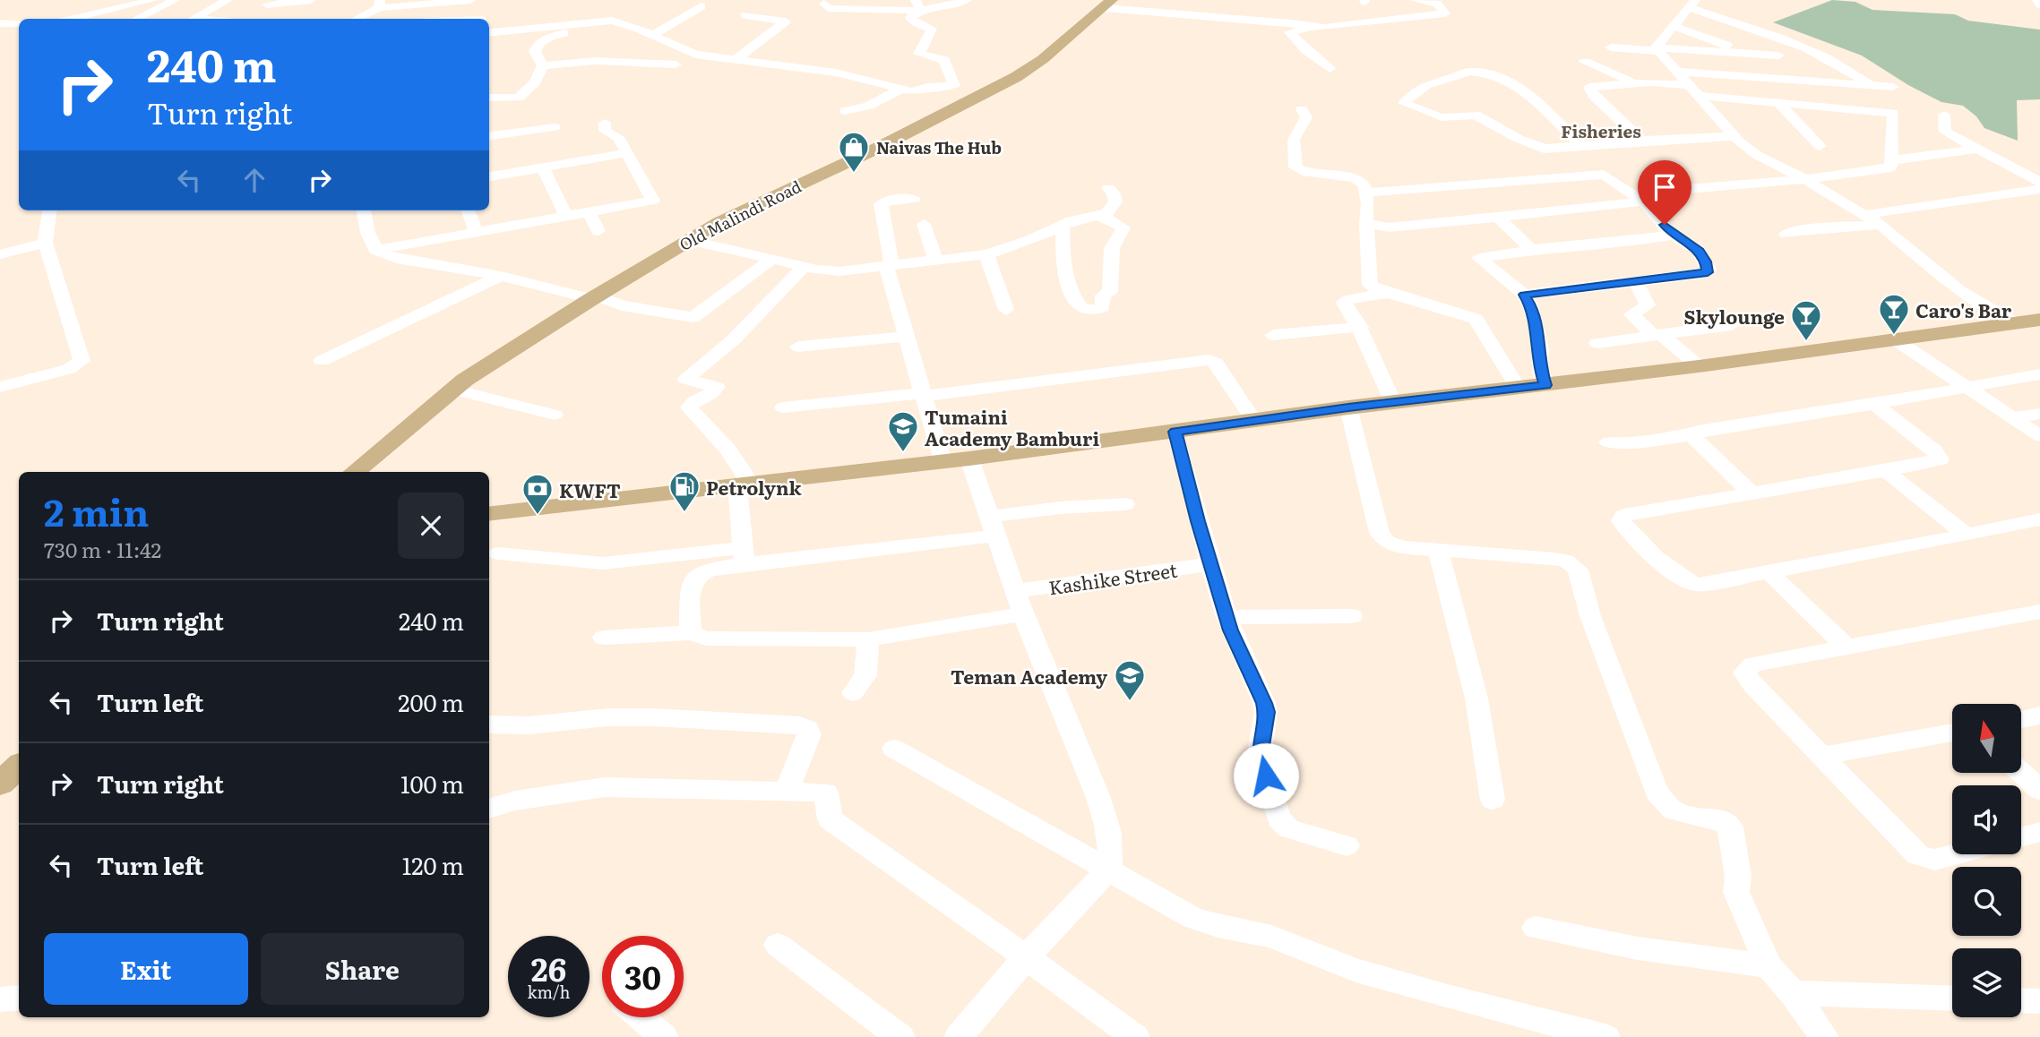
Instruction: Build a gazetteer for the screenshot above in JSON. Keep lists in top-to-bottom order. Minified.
{"streets":{"main road":["Old Malindi Road"],"street":["Kashike Street"]},"districts":["Fisheries"],"places":{"shop":["Naivas The Hub"],"bar":["Caro's Bar","Skylounge"],"school or university":["Tumaini Academy Bamburi","Teman Academy"],"fuel station":["Petrolynk"],"bank":["KWFT"]},"north":"top","page":{"turn":["240 m","Turn right"],"heading":["2 min","730 m · 11:42"],"list":[{"name":"Turn right","value":"240 m"},{"name":"Turn left","value":"200 m"},{"name":"Turn right","value":"100 m"},{"name":"Turn left","value":"120 m"}],"buttons":["Exit","Share"],"speed":"26 km/h","limit":"30"}}
